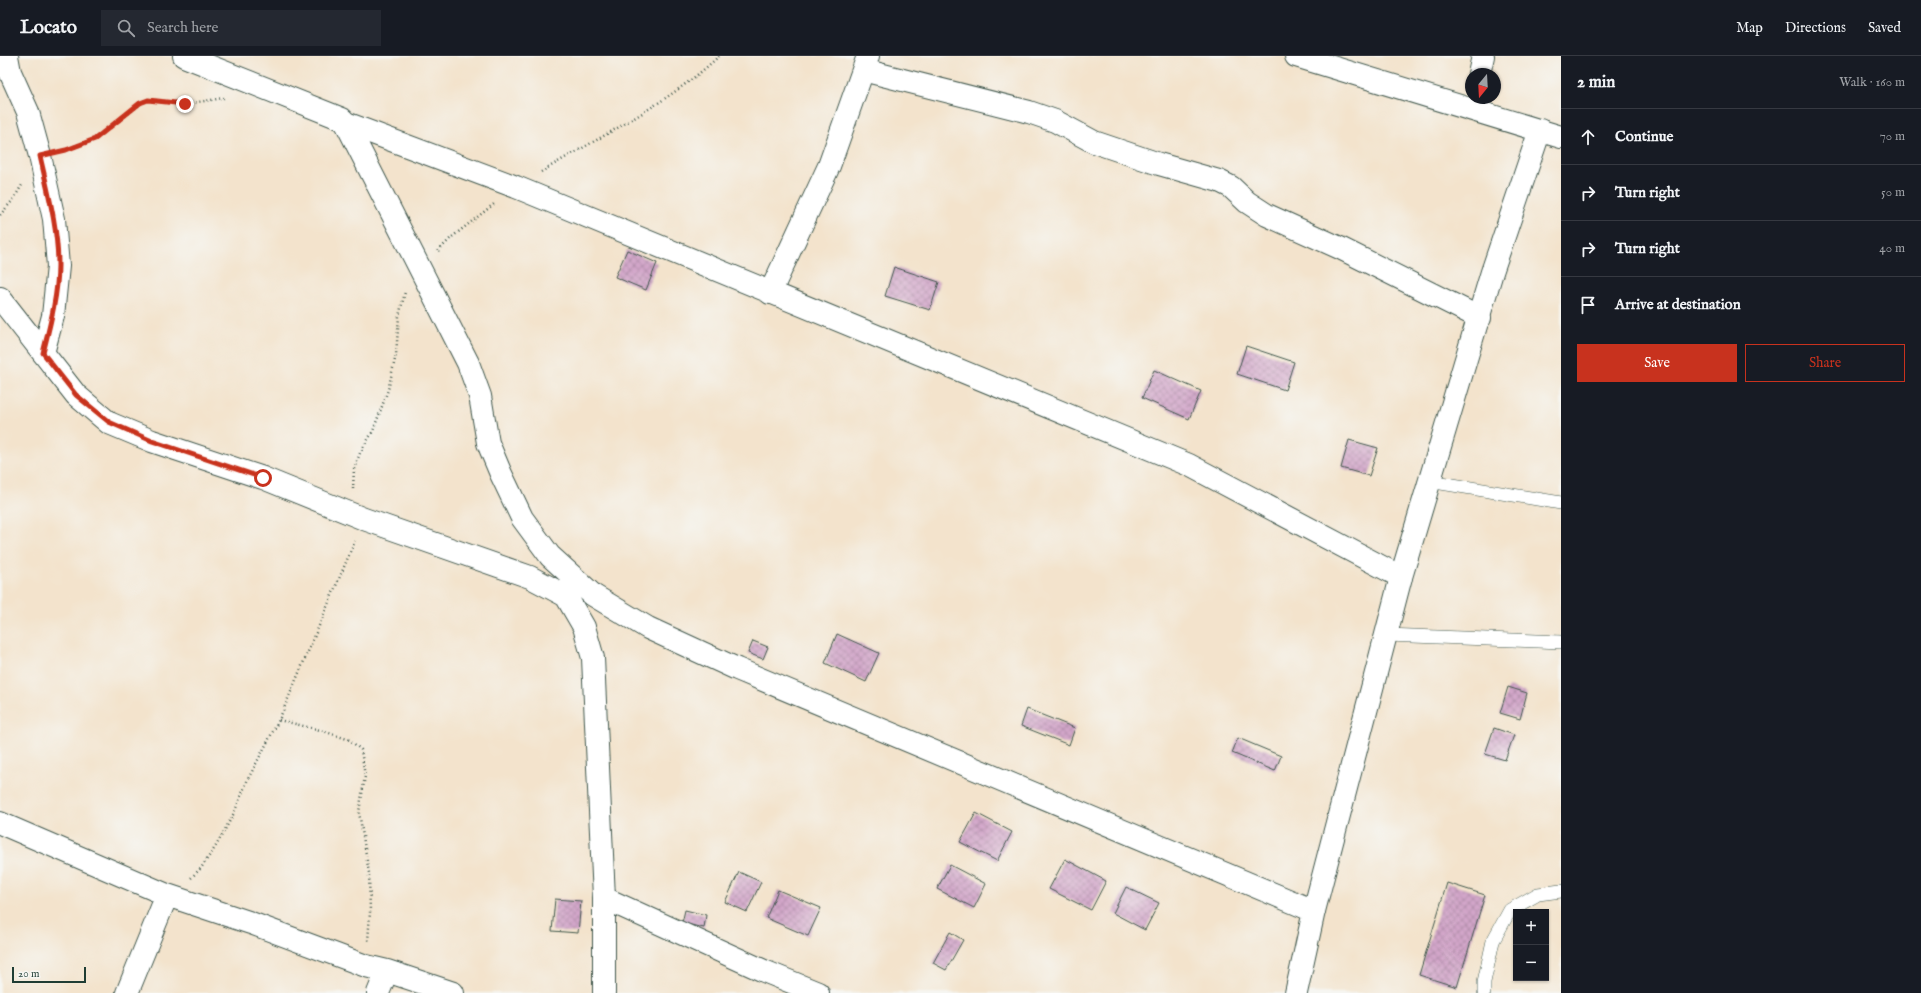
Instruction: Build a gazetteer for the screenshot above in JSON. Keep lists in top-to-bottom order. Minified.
{"scale_bar":"20 m","north":"bottom","page":{"header":"Locato","search":"Search here","nav":["Map","Directions","Saved"],"heading":["2 min","Walk · 160 m"],"list":[["Continue","70 m"],["Turn right","50 m"],["Turn right","40 m"],"Arrive at destination"],"buttons":["Save","Share"],"map_buttons":["+","−"],"scale":"20 m"}}
